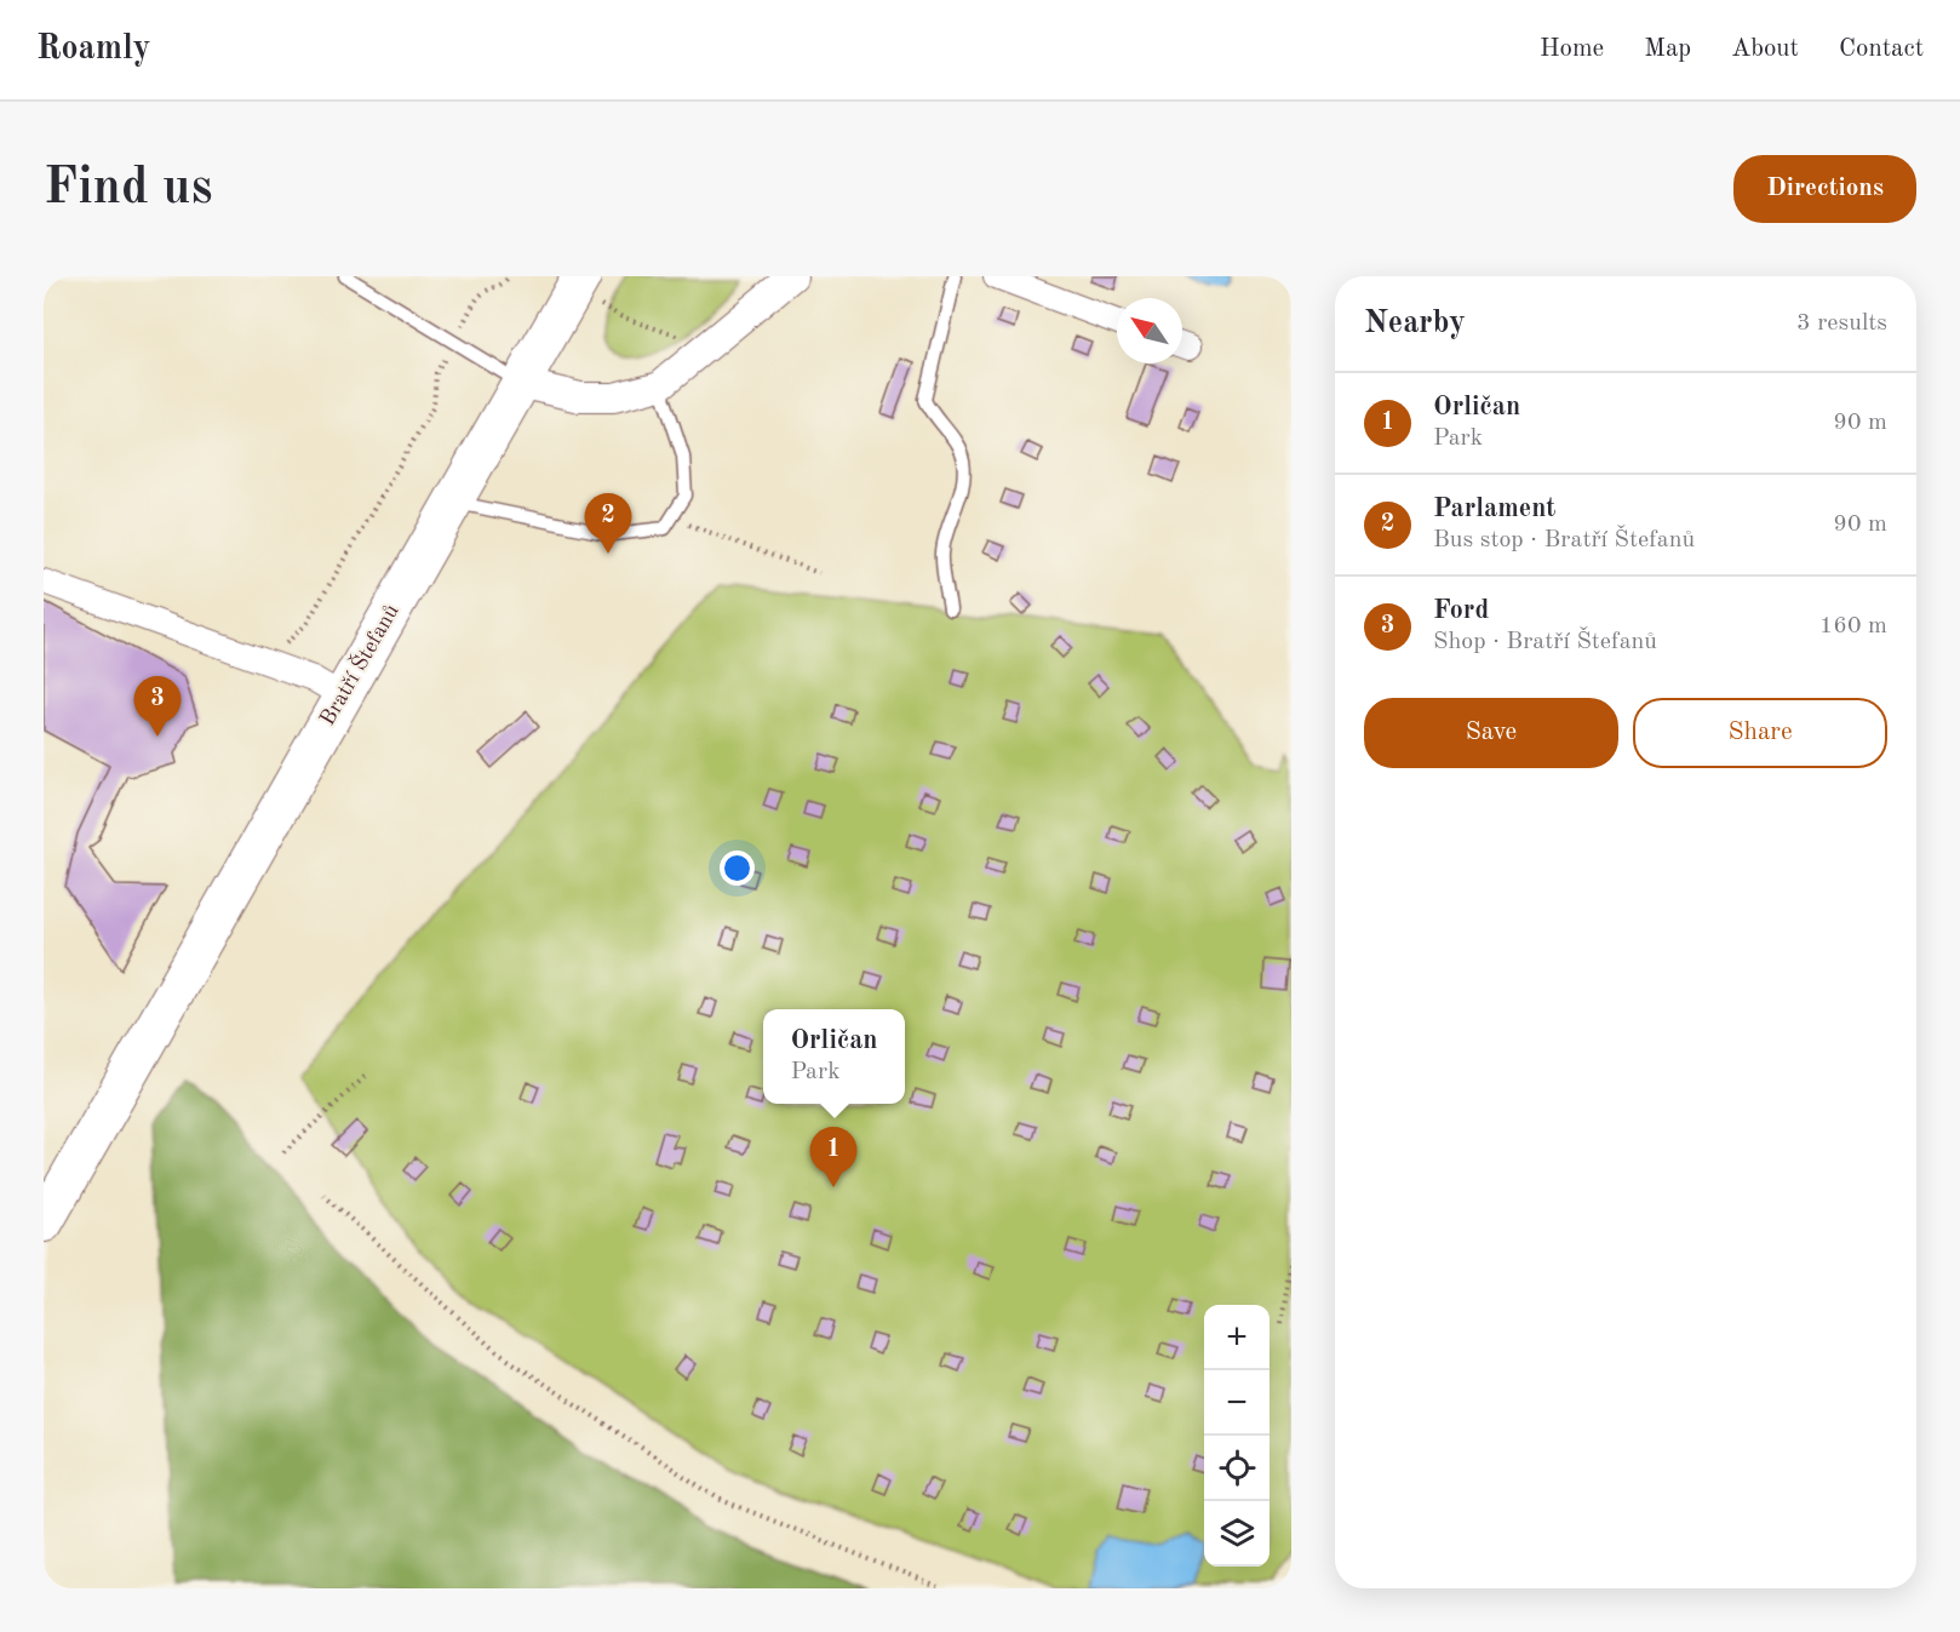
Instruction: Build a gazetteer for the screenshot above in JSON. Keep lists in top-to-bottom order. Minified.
{"streets":{"main road":["Bratří Štefanů"]},"north":"top left","page":{"header":"Roamly","nav":["Home","Map","About","Contact"],"buttons":["Directions",["Save","Share"]],"title":"Find us","heading":["Nearby","3 results"],"list":[{"mark":"1","name":"Orličan","note":"Park","value":"90 m"},{"mark":"2","name":"Parlament","note":"Bus stop · Bratří Štefanů","value":"90 m"},{"mark":"3","name":"Ford","note":"Shop · Bratří Štefanů","value":"160 m"}],"pins":["2","3","1"],"popup":["Orličan","Park"],"map_buttons":["+","−"]}}
